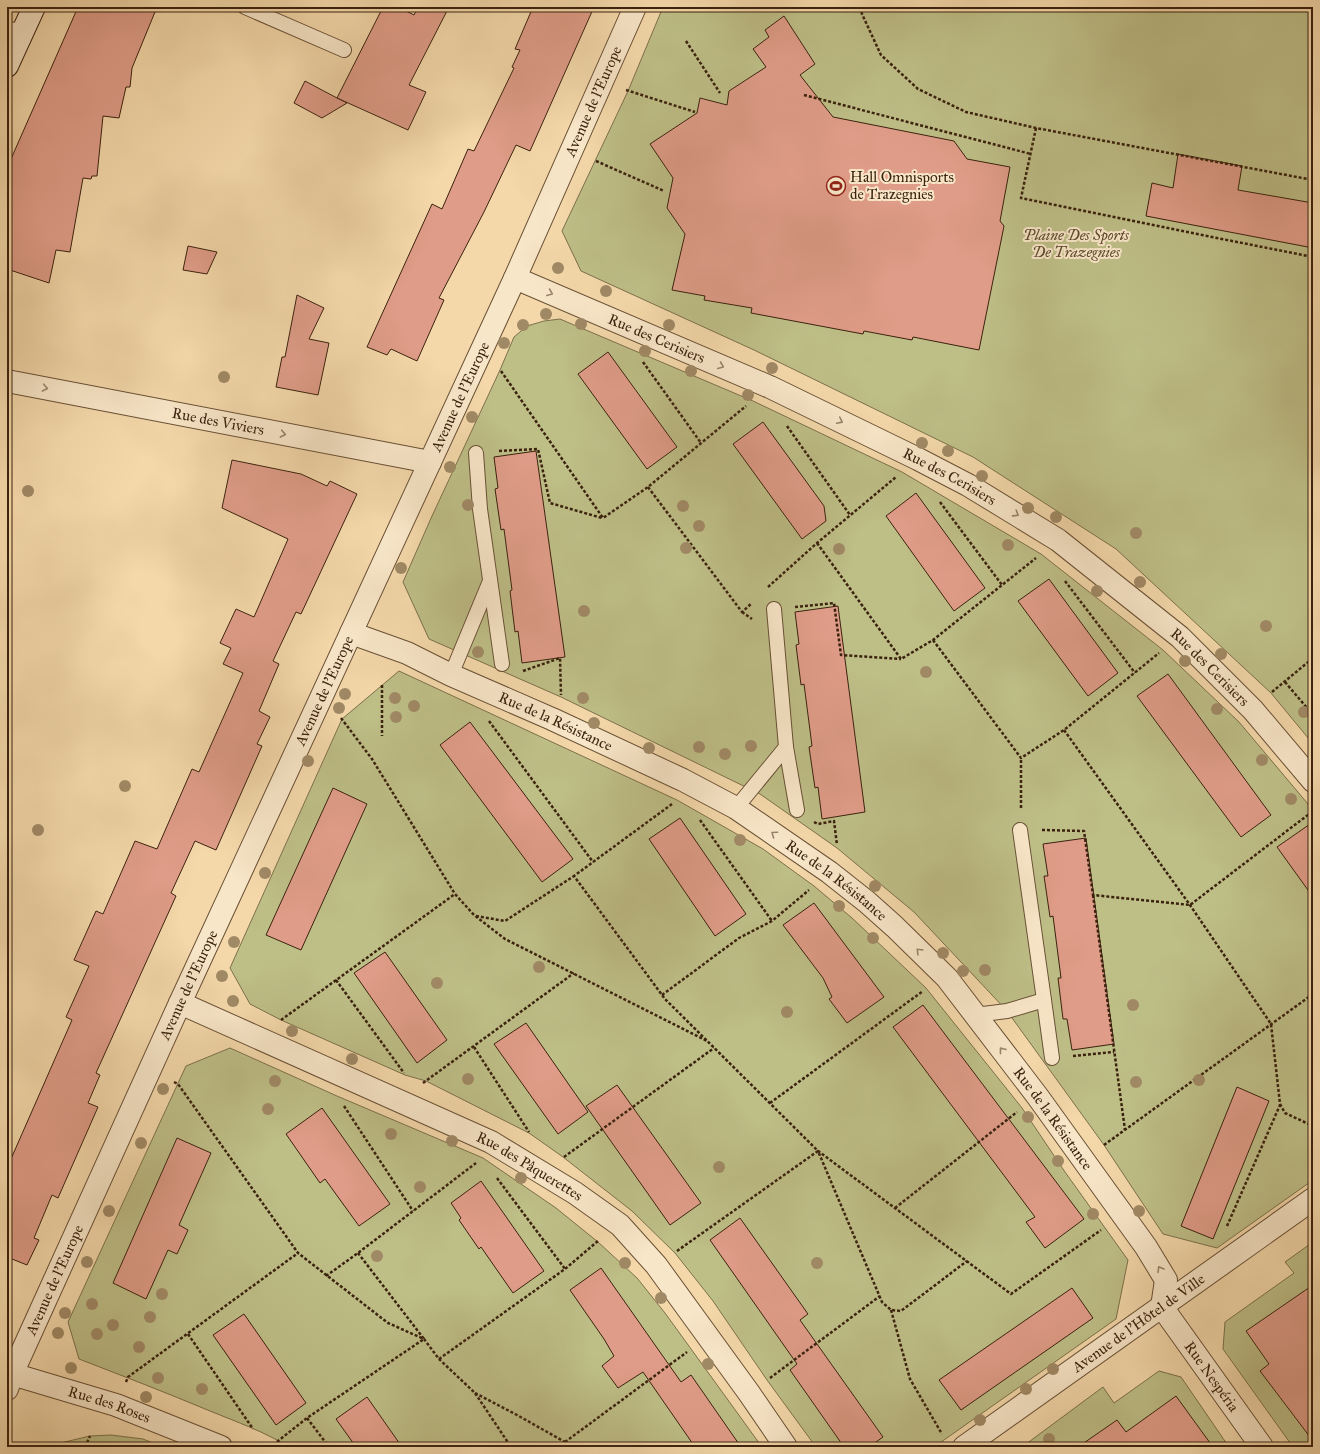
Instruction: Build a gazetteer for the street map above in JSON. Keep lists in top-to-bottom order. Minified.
{"streets":{"street":["Avenue de l'Europe","Rue des Cerisiers","Rue des Viviers","Rue de la Résistance","Rue des Pâquerettes","Avenue de l'Hôtel de Ville","Rue Nespéria","Rue des Roses"]},"crossings":[["Avenue de l'Europe","Rue des Cerisiers"],["Avenue de l'Europe","Rue des Viviers"],["Avenue de l'Europe","Rue de la Résistance"],["Avenue de l'Europe","Rue des Pâquerettes"],["Avenue de l'Europe","Rue des Roses"],["Rue de la Résistance","Avenue de l'Hôtel de Ville"],["Rue de la Résistance","Rue Nespéria"],["Avenue de l'Hôtel de Ville","Rue Nespéria"]],"one_way":["Rue des Cerisiers","Rue des Viviers","Rue de la Résistance"],"parks":["Plaine Des Sports De Trazegnies"],"places":{"sports":["Hall Omnisports de Trazegnies"]}}
